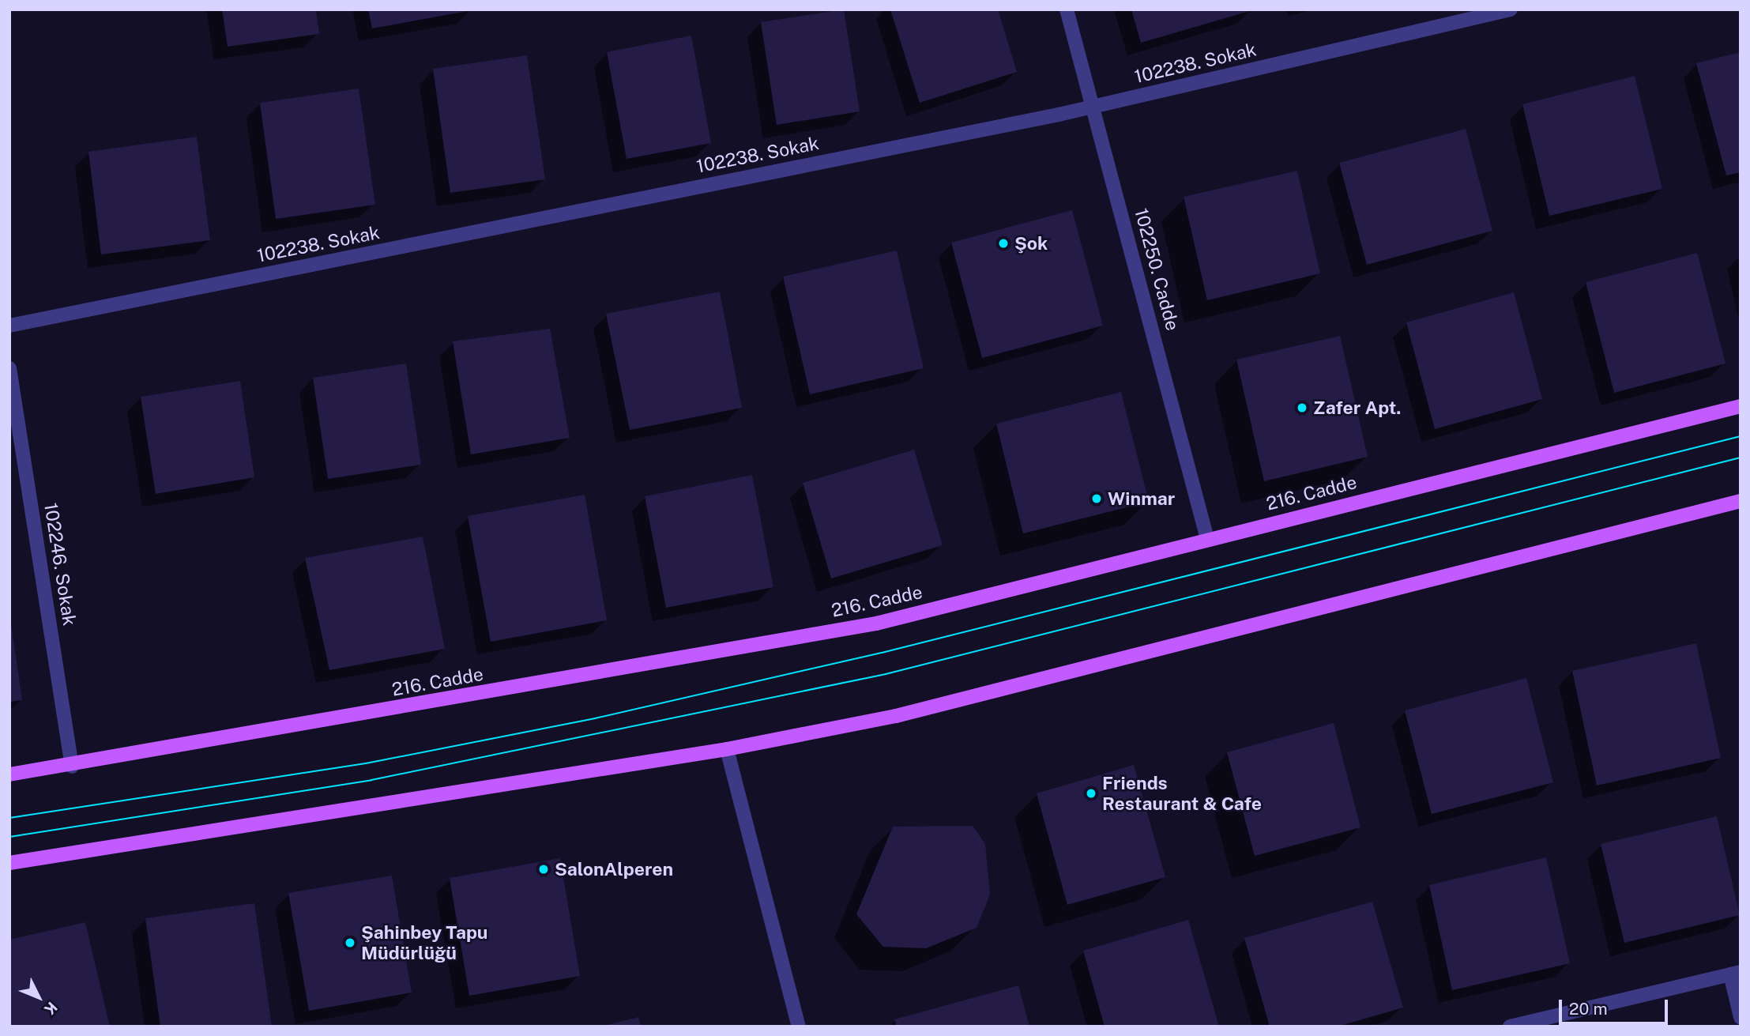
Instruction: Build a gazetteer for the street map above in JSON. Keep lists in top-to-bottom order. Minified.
{"streets":{"main road":["216. Cadde"],"street":["102238. Sokak","102250. Cadde","102246. Sokak"]},"crossings":[["102238. Sokak","102250. Cadde"],["102250. Cadde","216. Cadde"],["216. Cadde","102246. Sokak"]],"places":["Şok","Zafer Apt.","Winmar","Friends Restaurant & Cafe","SalonAlperen","Şahinbey Tapu Müdürlüğü"],"scale_bar":"20 m","north":"bottom right"}
